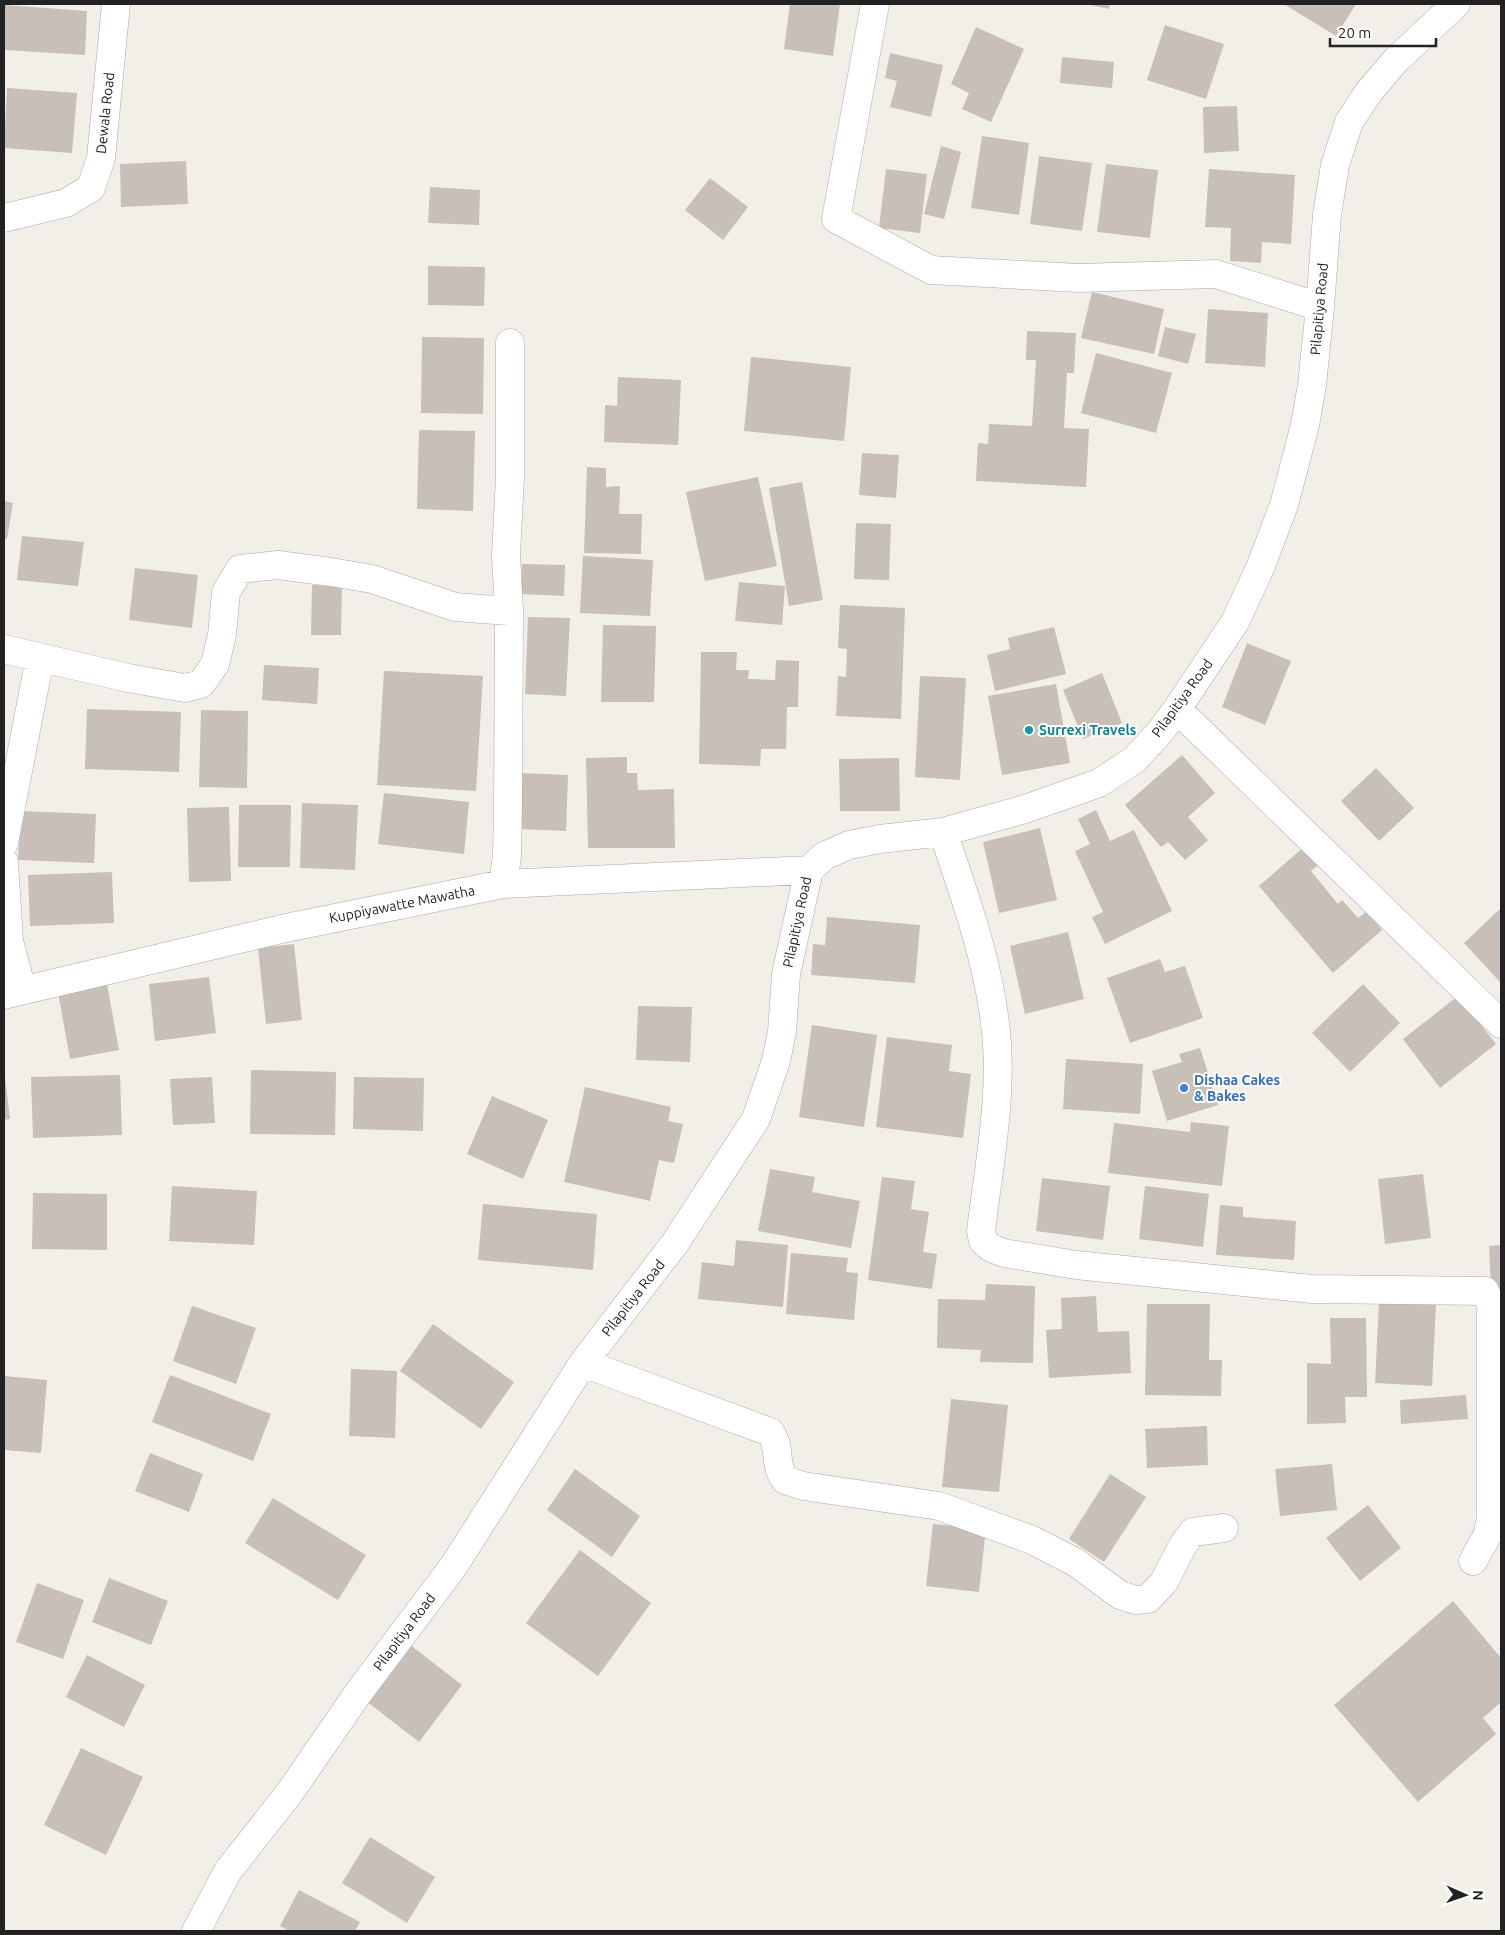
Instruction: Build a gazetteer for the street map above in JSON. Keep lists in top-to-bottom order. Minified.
{"streets":{"street":["Dewala Road","Pilapitiya Road","Kuppiyawatte Mawatha"]},"crossings":[["Pilapitiya Road","Kuppiyawatte Mawatha"]],"places":["Surrexi Travels","Dishaa Cakes & Bakes"],"scale_bar":"20 m","north":"right"}
